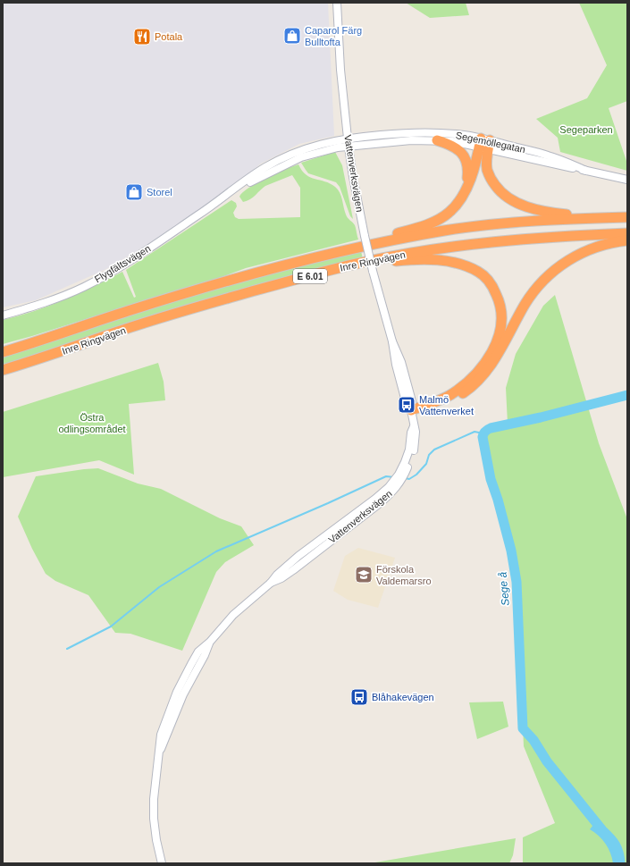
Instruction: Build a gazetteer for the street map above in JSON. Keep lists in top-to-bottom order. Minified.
{"streets":{"highway":["Inre Ringvägen","E 6.01"],"street":["Segemöllegatan","Vattenverksvägen","Flygfältsvägen"]},"crossings":[["Segemöllegatan","Vattenverksvägen"],["Segemöllegatan","Flygfältsvägen"],["Vattenverksvägen","Flygfältsvägen"]],"water":["Sege å"],"parks":["Segeparken","Östra odlingsområdet"],"places":{"shop":["Caparol Färg Bulltofta","Storel"],"restaurant":["Potala"],"bus stop":["Malmö Vattenverket","Blåhakevägen"],"school or university":["Förskola Valdemarsro"]}}
